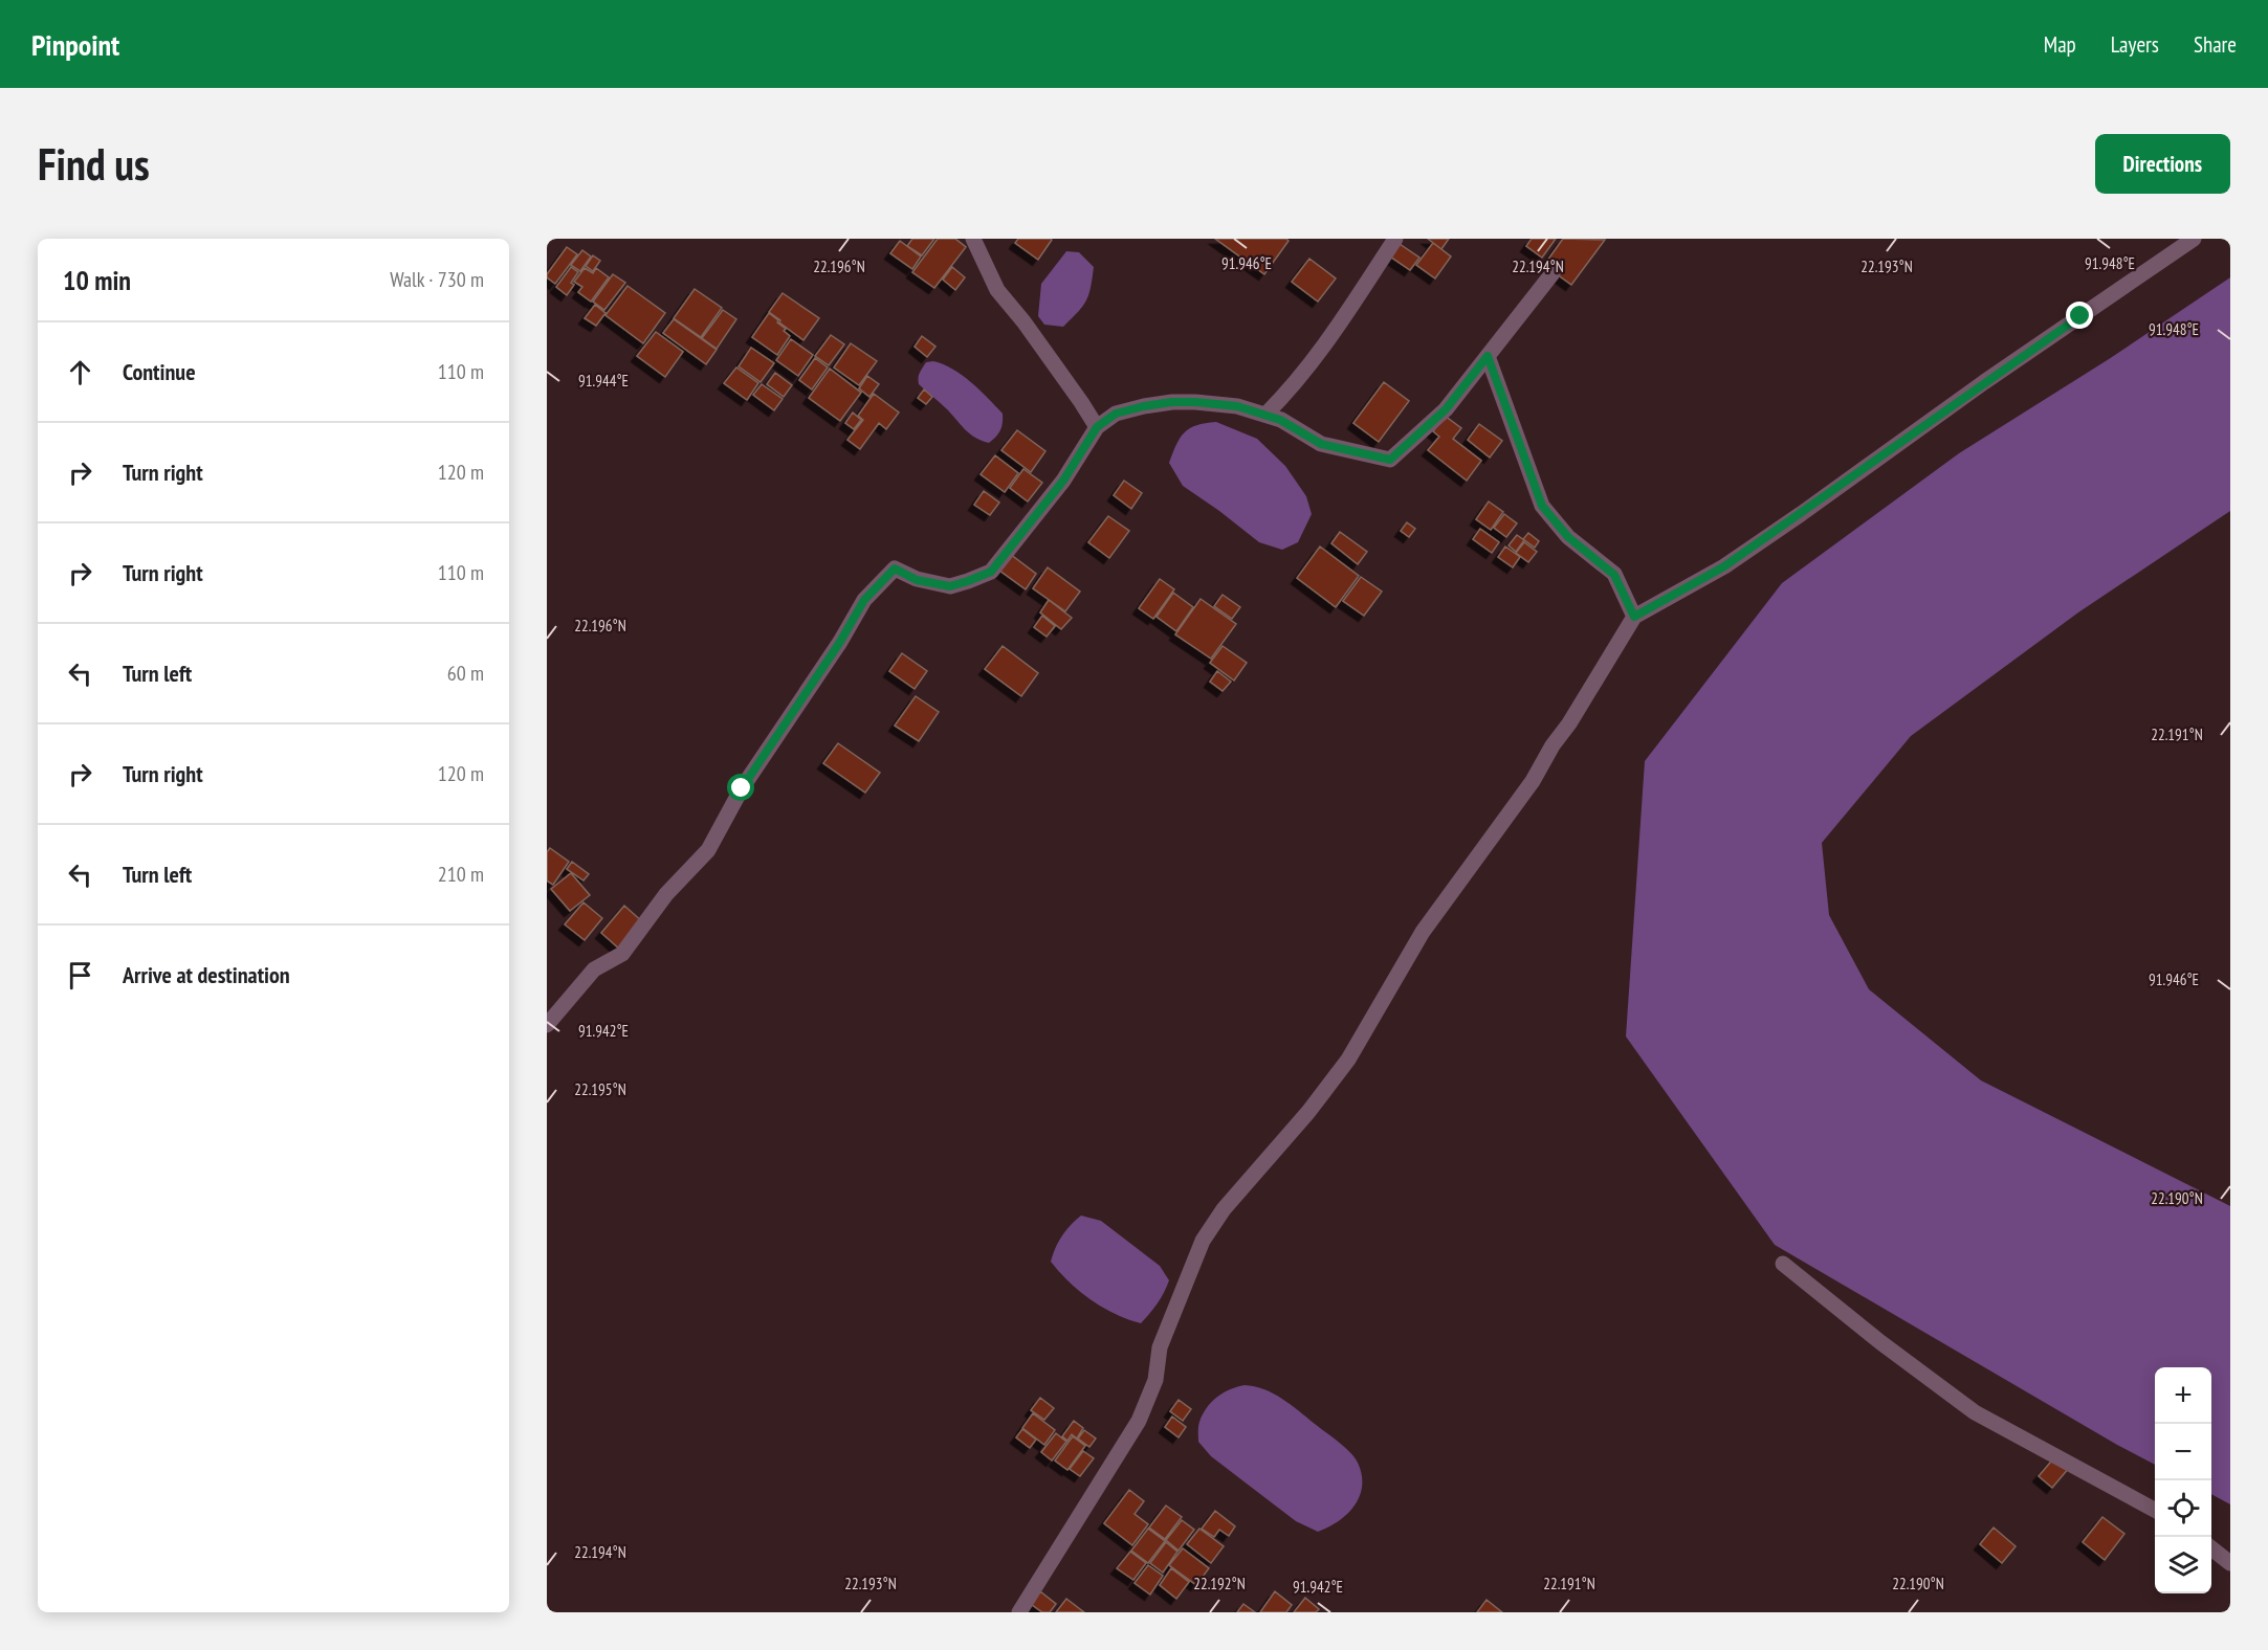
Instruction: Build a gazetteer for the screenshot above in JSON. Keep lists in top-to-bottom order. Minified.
{"page":{"header":"Pinpoint","nav":["Map","Layers","Share"],"buttons":"Directions","title":"Find us","heading":["10 min","Walk · 730 m"],"list":[["Continue","110 m"],["Turn right","120 m"],["Turn right","110 m"],["Turn left","60 m"],["Turn right","120 m"],["Turn left","210 m"],"Arrive at destination"],"map_buttons":["+","−"]},"coordinates":["91.946°E","91.948°E","22.196°N","22.194°N","22.193°N","91.944°E","22.191°N","91.942°E","22.195°N","22.190°N","22.192°N"]}
